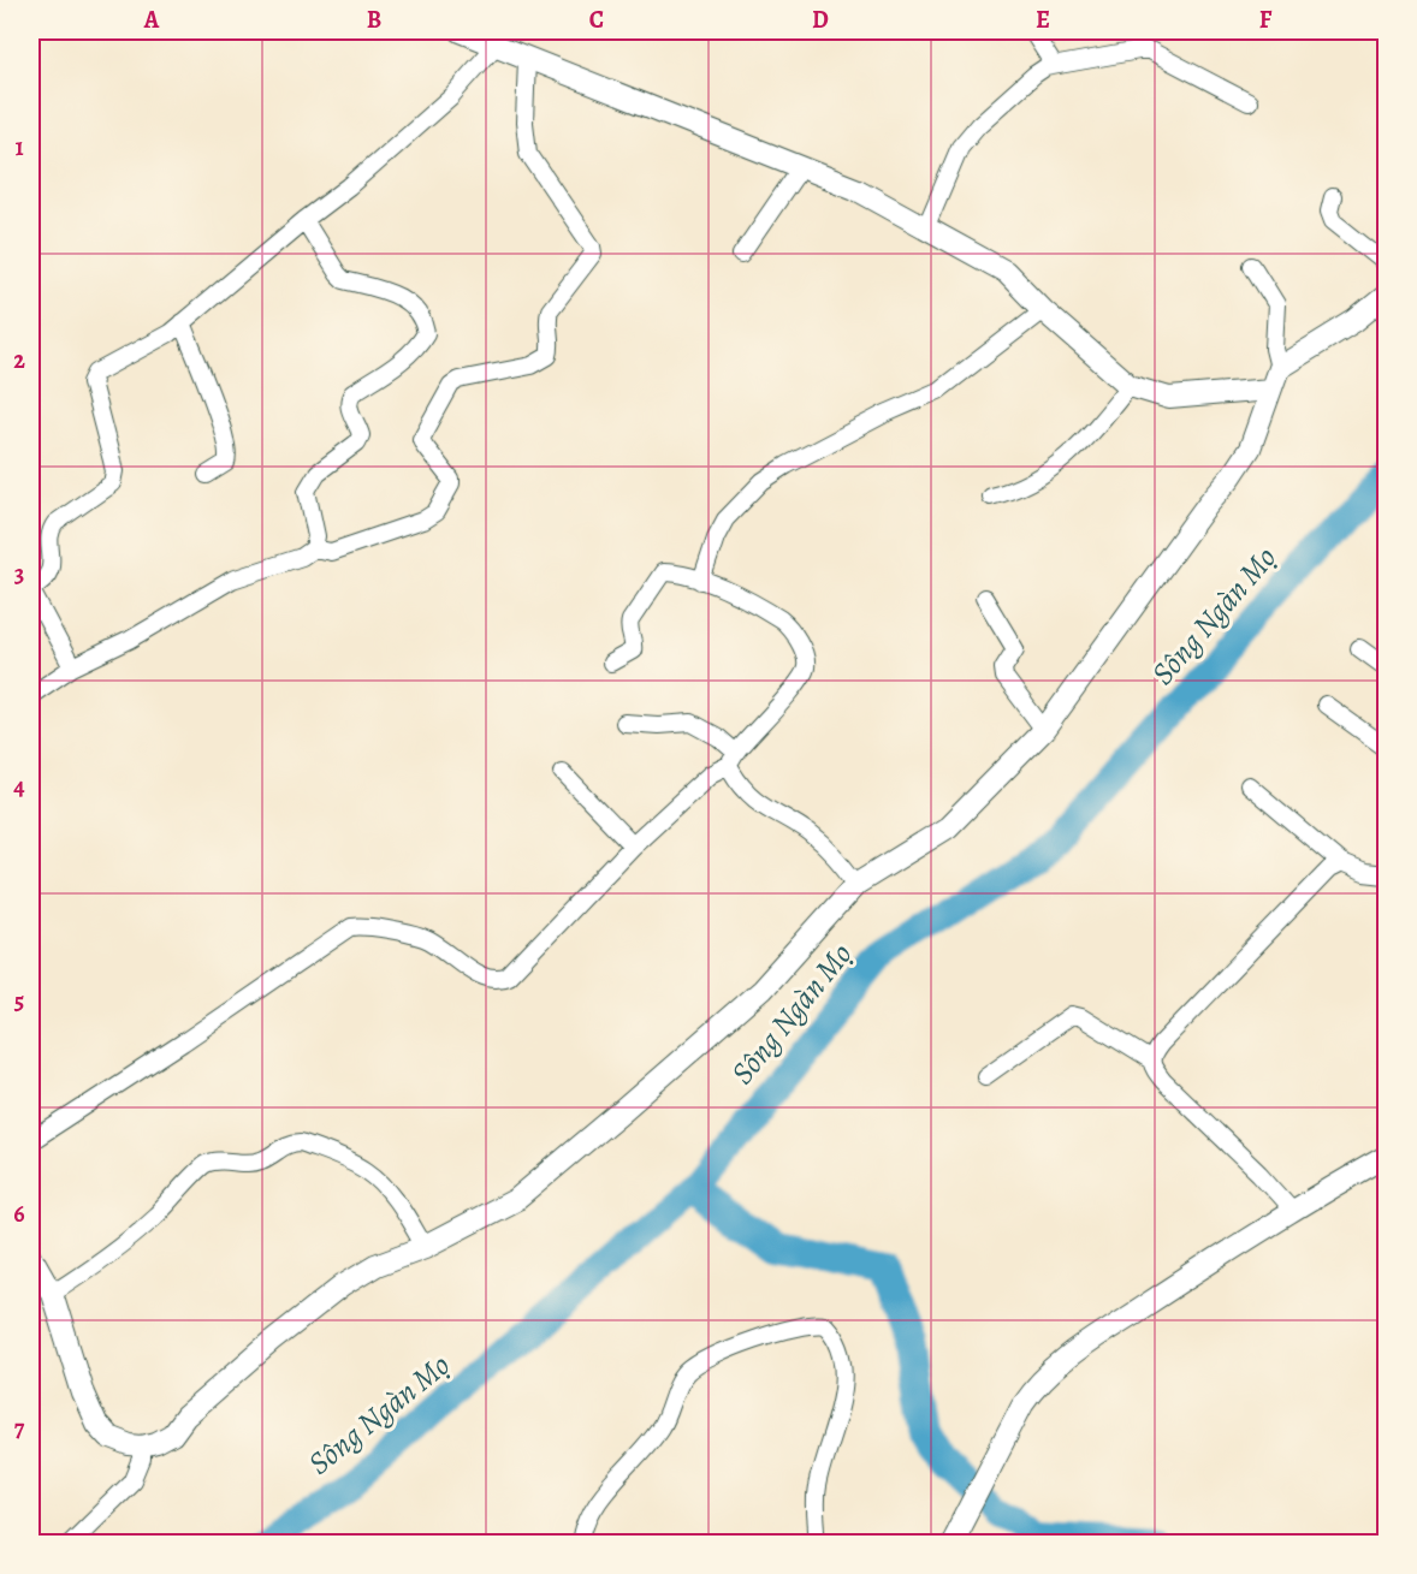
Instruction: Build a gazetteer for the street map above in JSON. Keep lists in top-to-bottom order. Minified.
{"water":["Sông Ngàn Mọ"],"grid":{"columns":["A","B","C","D","E","F"],"rows":["1","2","3","4","5","6","7"]}}
